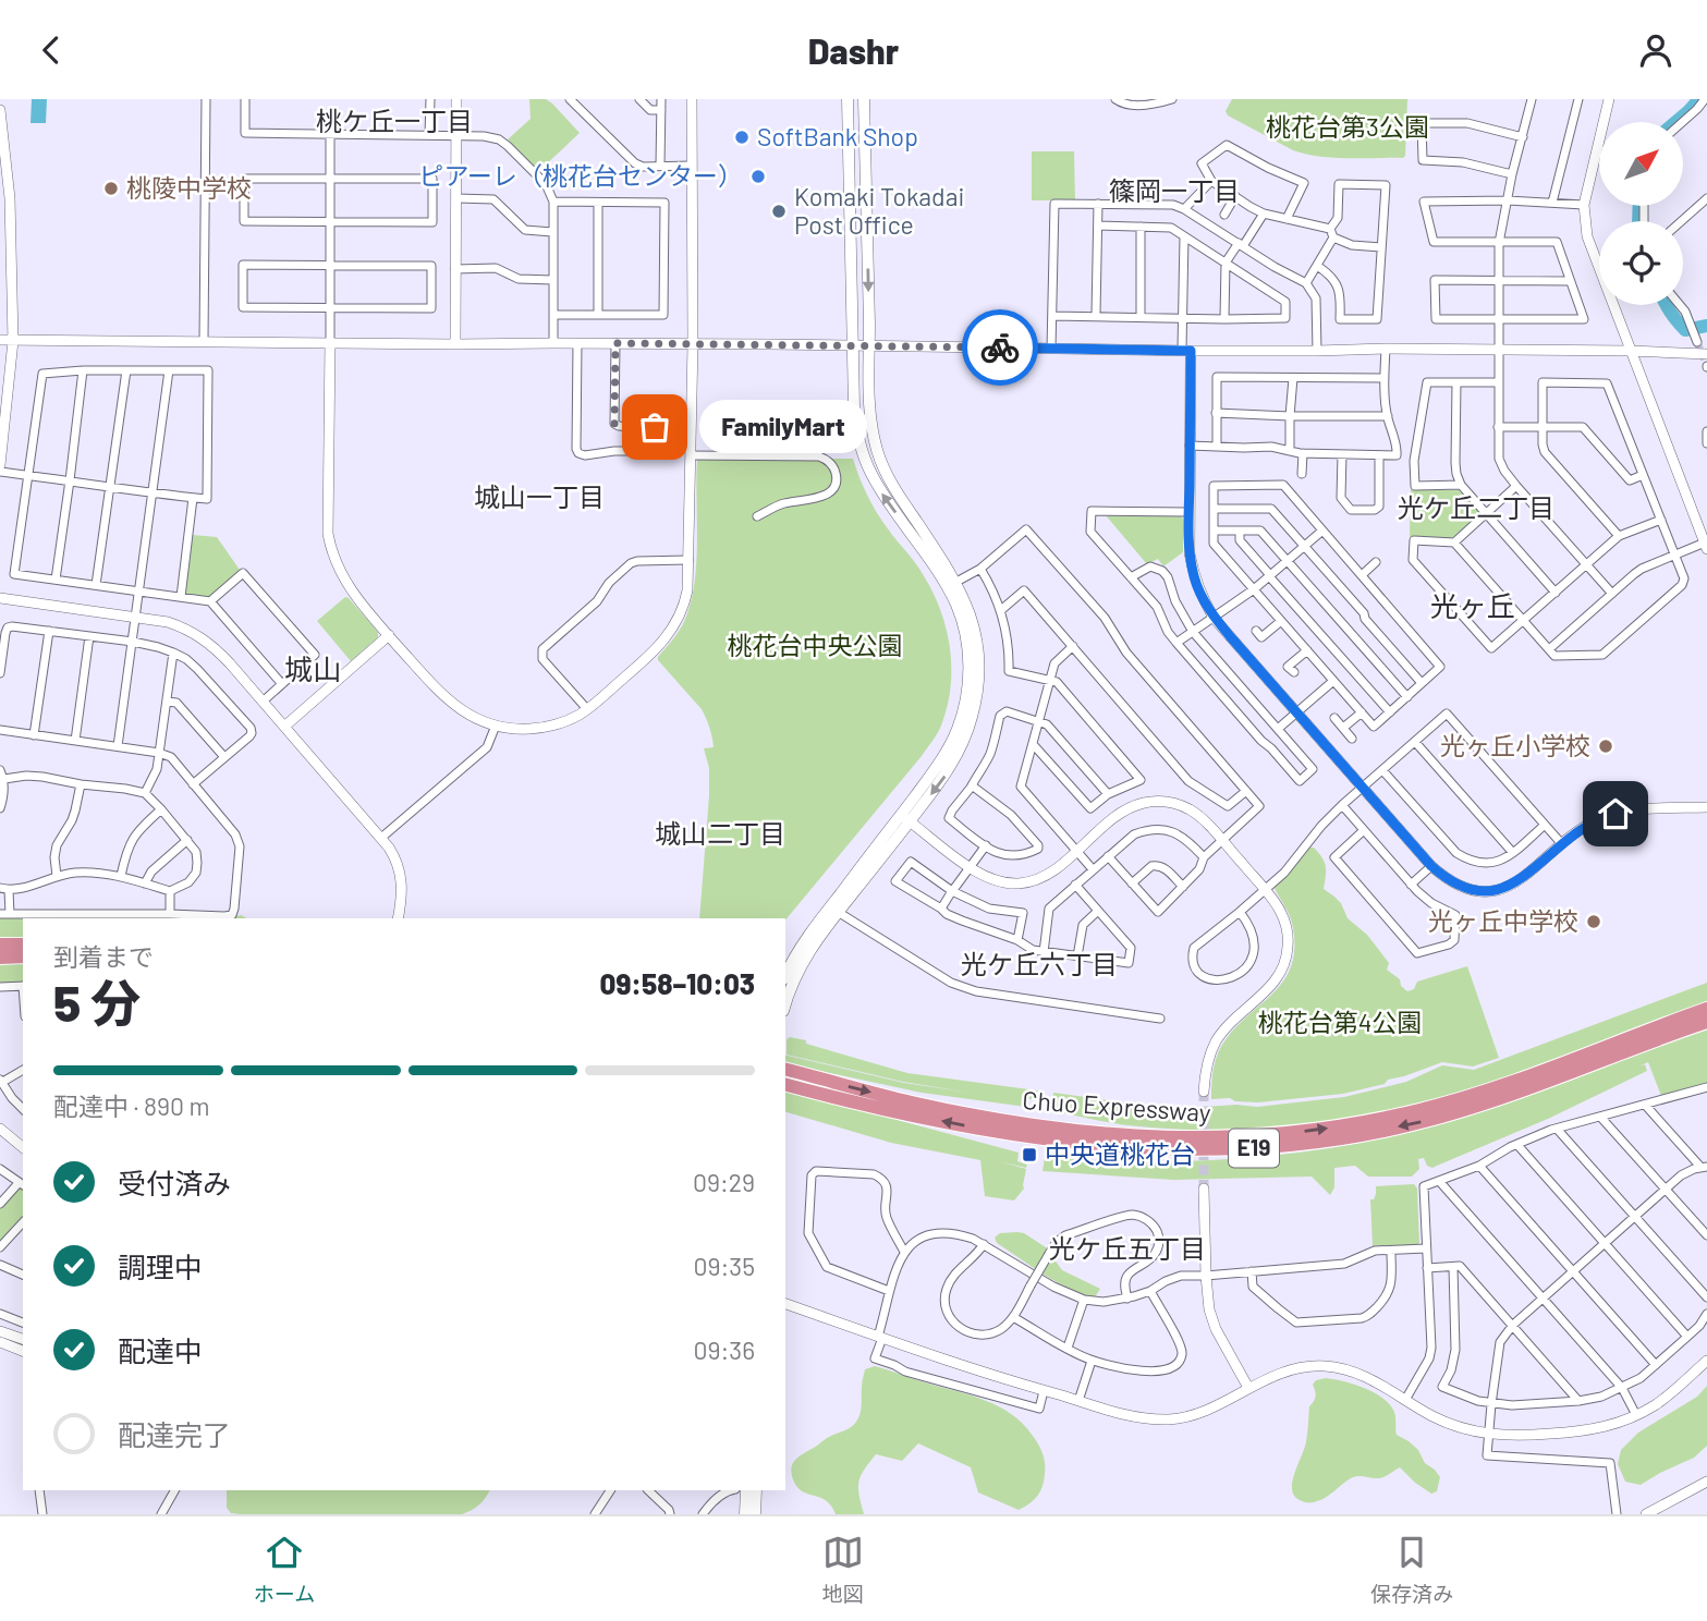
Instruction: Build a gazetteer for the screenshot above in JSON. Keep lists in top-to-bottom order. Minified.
{"streets":{"highway":["Chuo Expressway","E19"]},"districts":["桃ケ丘一丁目","篠岡一丁目","城山一丁目","光ケ丘二丁目","光ヶ丘","城山","城山二丁目","光ケ丘六丁目","光ケ丘五丁目"],"parks":["桃花台第3公園","桃花台中央公園","桃花台第4公園"],"places":{"other":["SoftBank Shop","ピアーレ（桃花台センター）","桃陵中学校","Komaki Tokadai Post Office","FamilyMart","光ヶ丘小学校","光ヶ丘中学校"],"transit":["中央道桃花台"]},"north":"top right","page":{"header":"Dashr","bubble":"FamilyMart","heading":["5 分","到着まで","09:58–10:03"],"bar":"配達中 · 890 m","list":[["受付済み","09:29"],["調理中","09:35"],["配達中","09:36"],"配達完了"],"tabs":["ホーム","地図","保存済み"]}}
